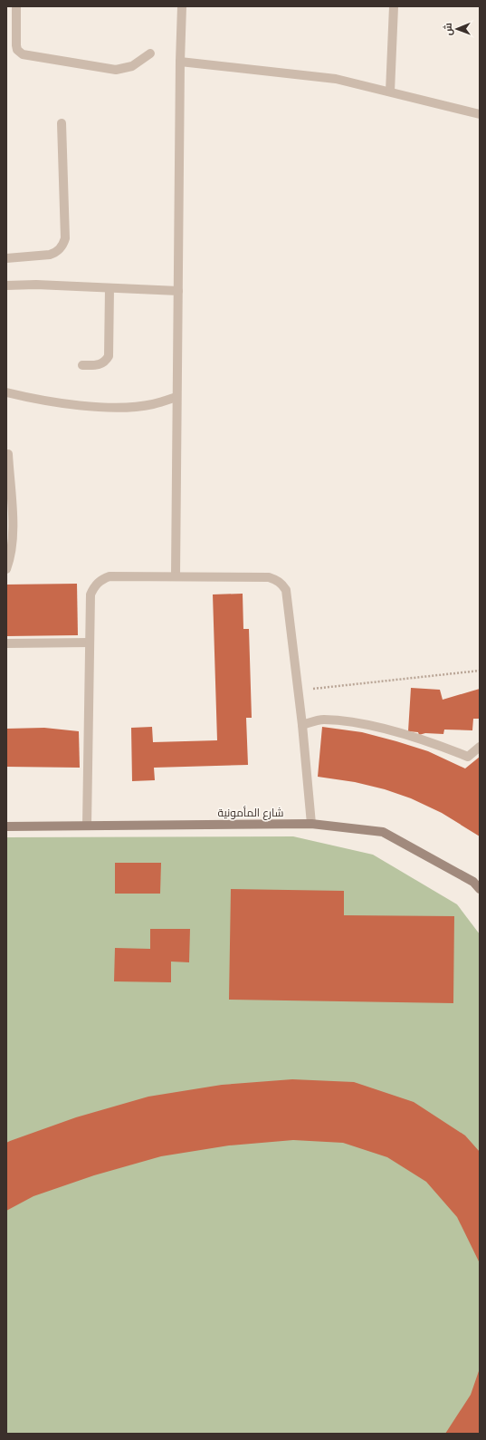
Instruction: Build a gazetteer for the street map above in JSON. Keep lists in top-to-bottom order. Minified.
{"streets":{"street":["شارع المأمونية"]},"north":"left"}
